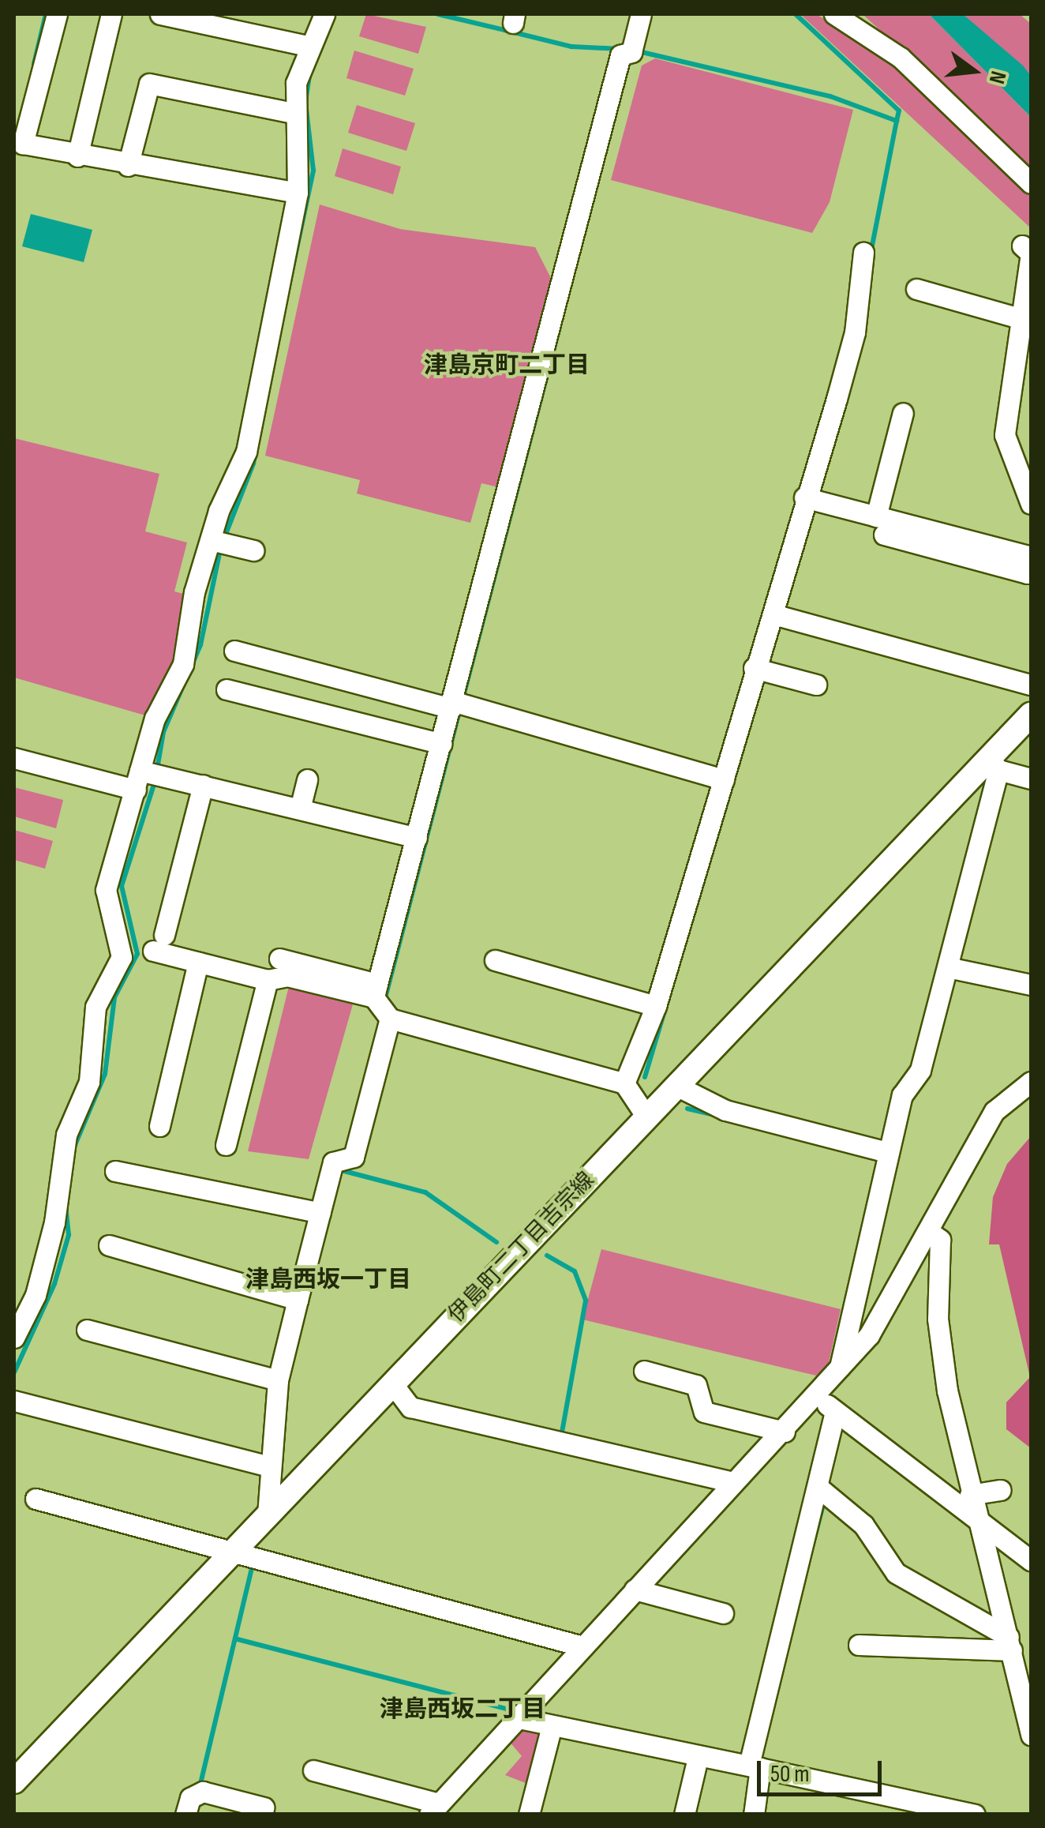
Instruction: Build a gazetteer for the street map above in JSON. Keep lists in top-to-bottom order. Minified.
{"streets":{"street":["伊島町二丁目吉宗線"]},"districts":["津島京町二丁目","津島西坂一丁目","津島西坂二丁目"],"scale_bar":"50 m","north":"right"}
